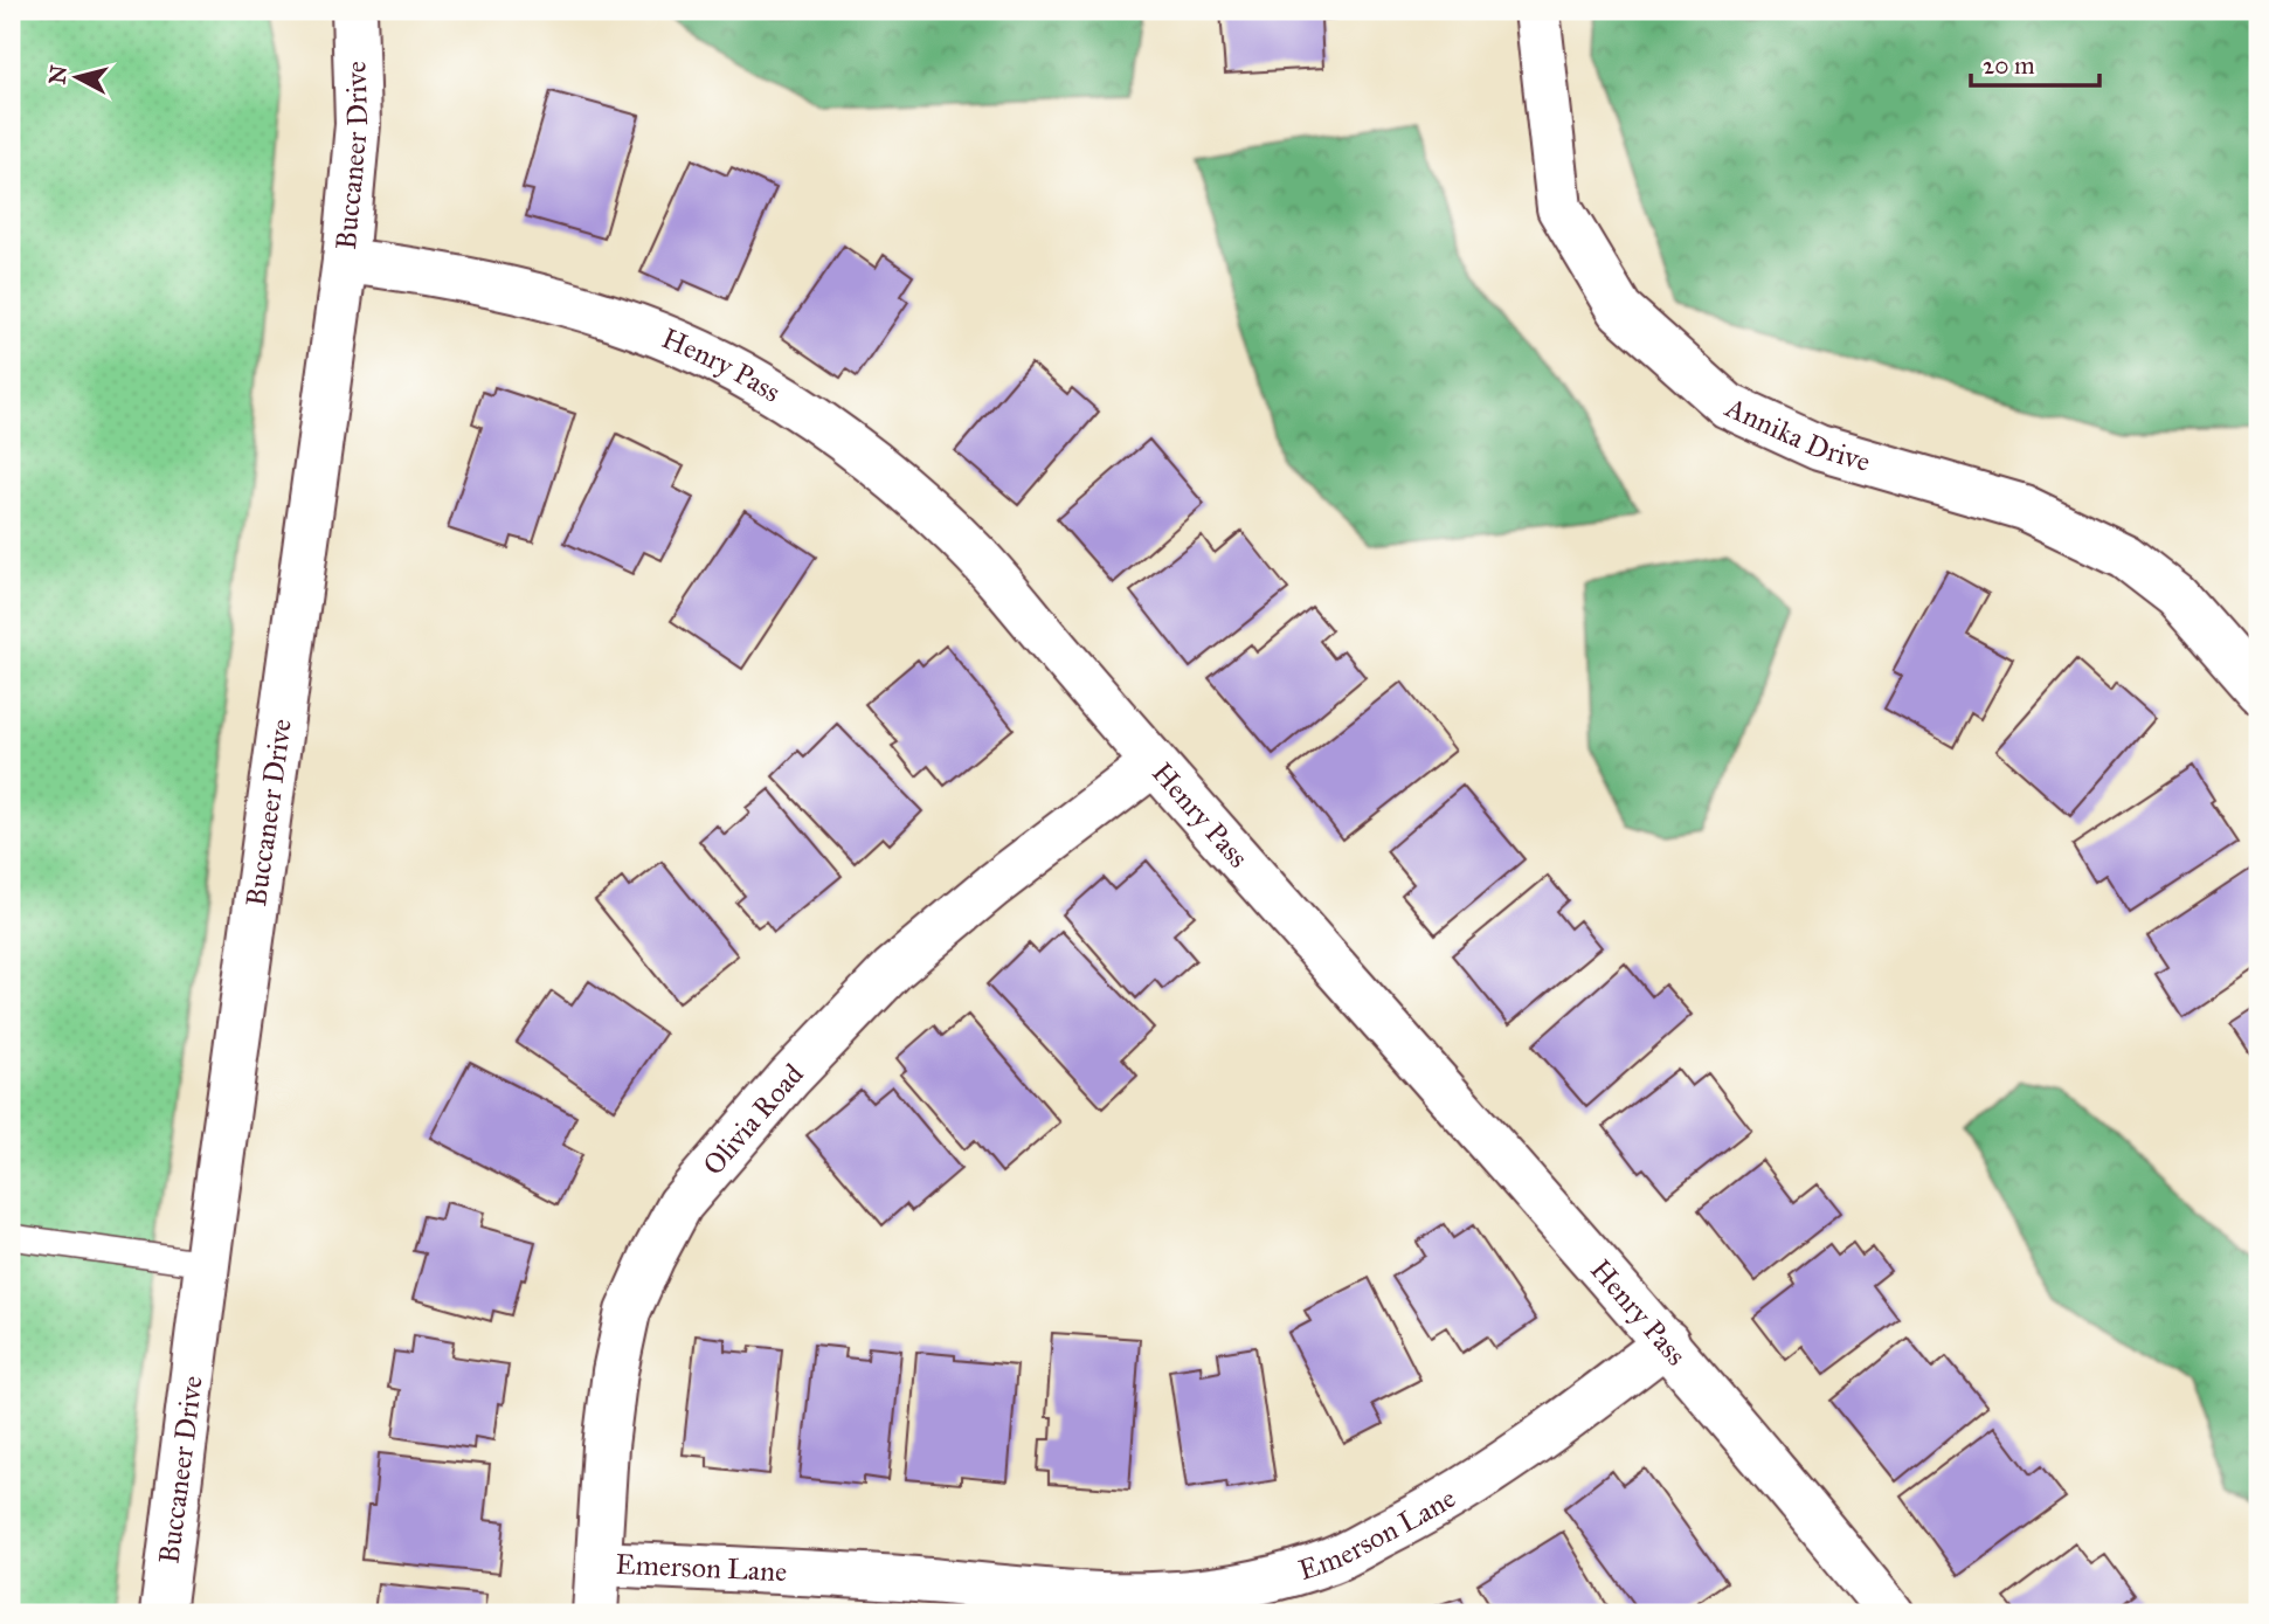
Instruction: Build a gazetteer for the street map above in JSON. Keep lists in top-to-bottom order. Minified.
{"streets":{"street":["Buccaneer Drive","Henry Pass","Annika Drive","Olivia Road","Emerson Lane"]},"crossings":[["Buccaneer Drive","Henry Pass"],["Henry Pass","Olivia Road"],["Henry Pass","Emerson Lane"],["Olivia Road","Emerson Lane"]],"scale_bar":"20 m","north":"left"}
